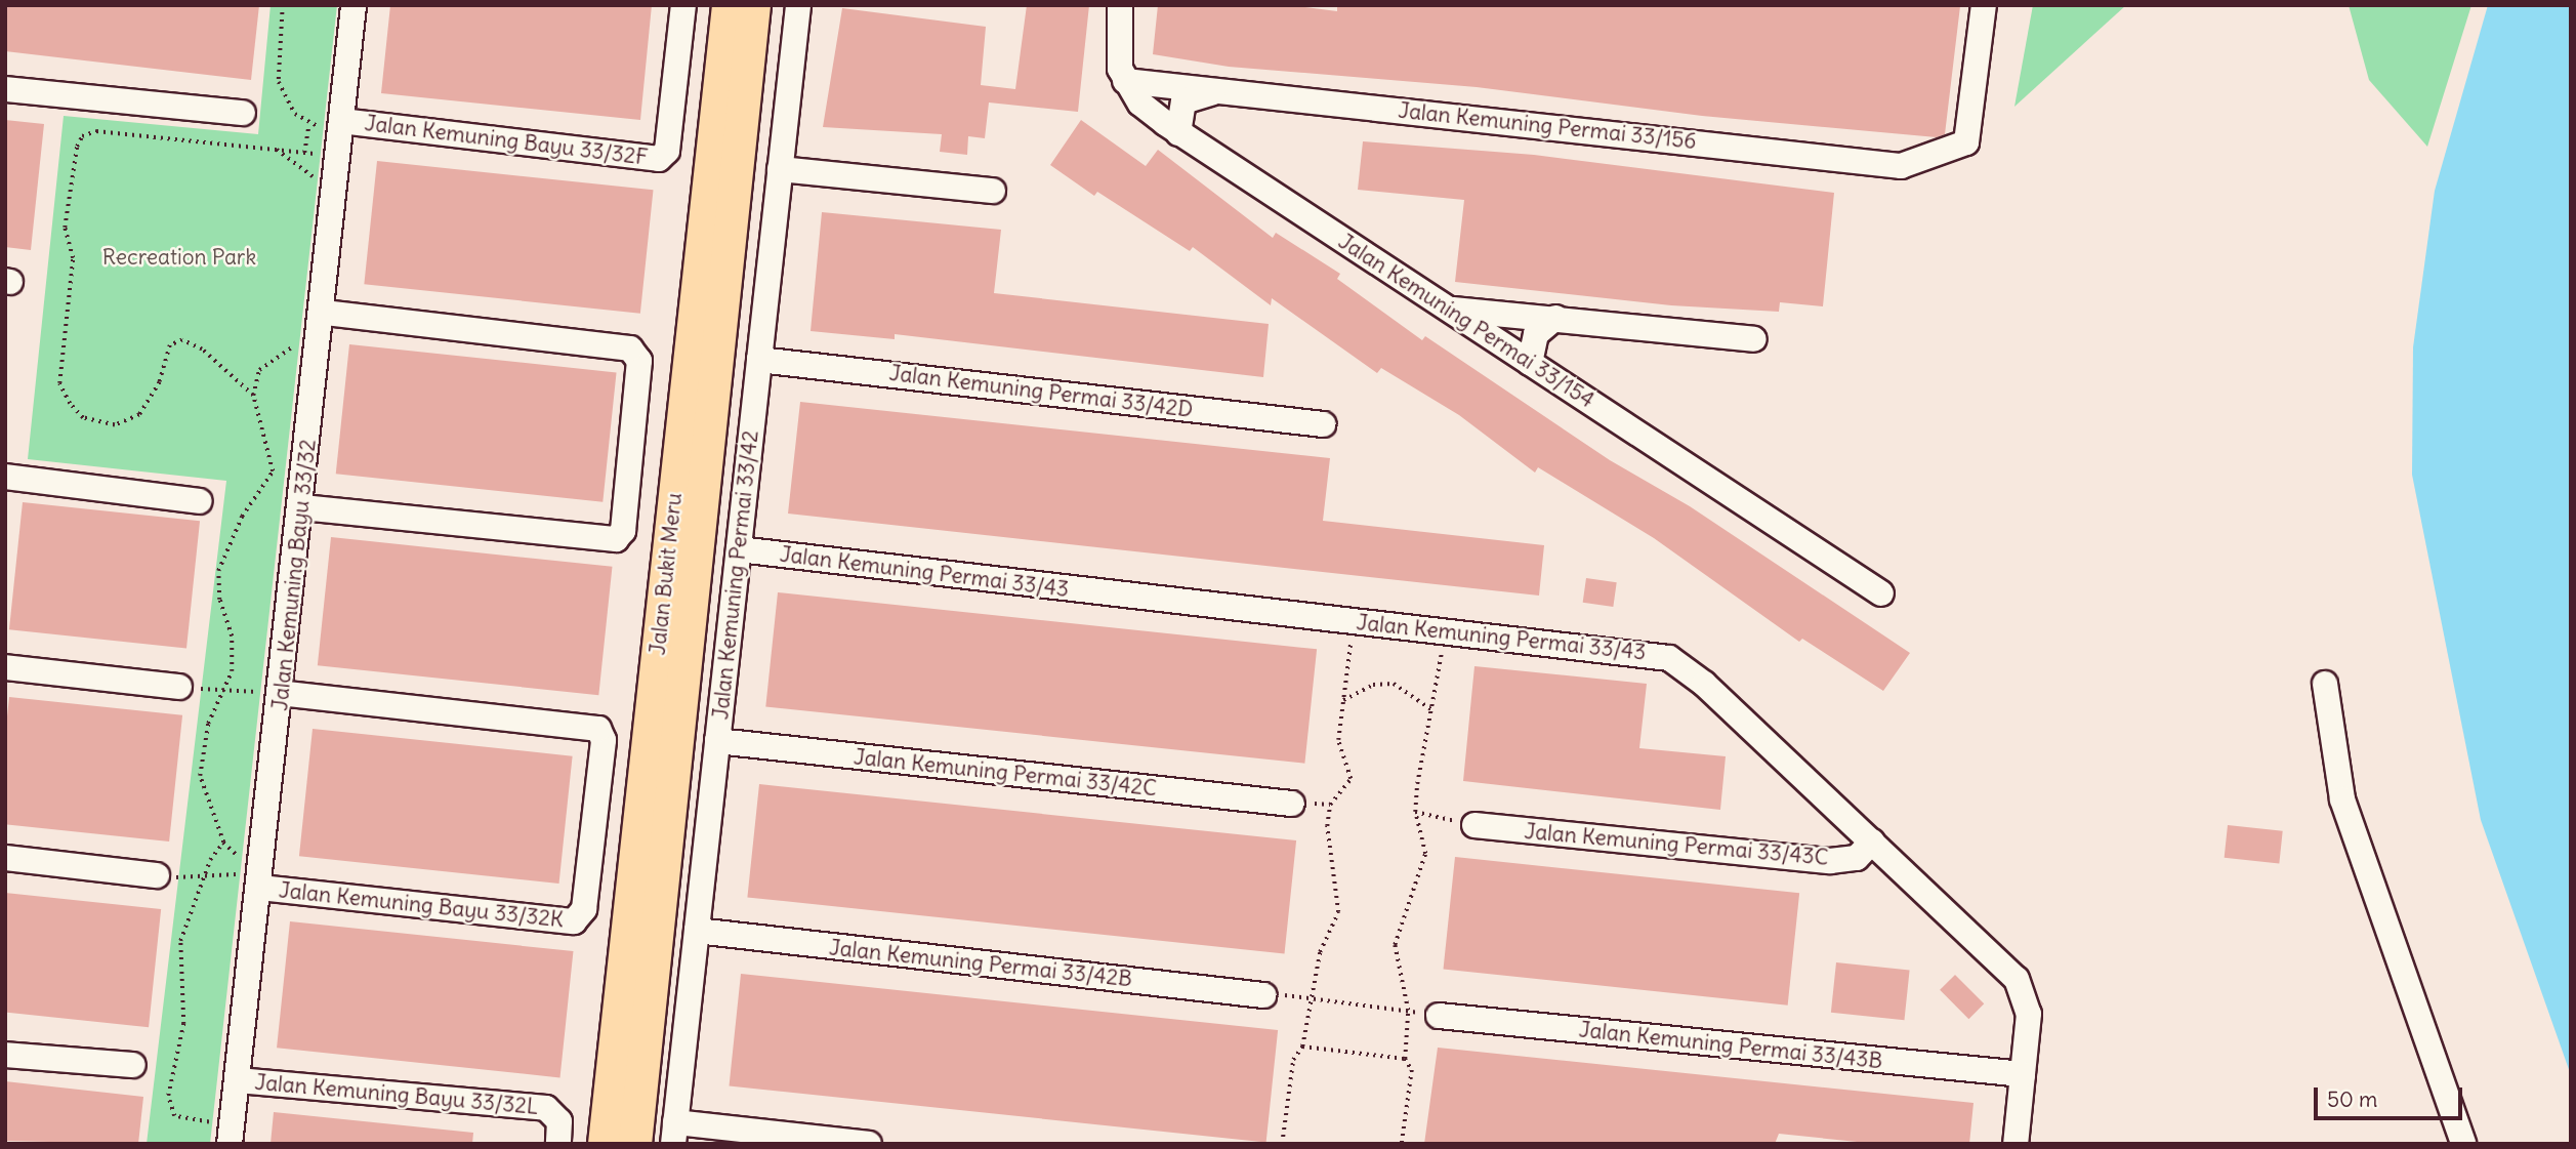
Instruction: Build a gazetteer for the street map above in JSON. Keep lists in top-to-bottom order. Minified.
{"streets":{"main road":["Jalan Bukit Meru"],"street":["Jalan Kemuning Permai 33/156","Jalan Kemuning Bayu 33/32F","Jalan Kemuning Permai 33/154","Jalan Kemuning Permai 33/42D","Jalan Kemuning Permai 33/43","Jalan Kemuning Bayu 33/32","Jalan Kemuning Permai 33/42","Jalan Kemuning Permai 33/42C","Jalan Kemuning Permai 33/43C","Jalan Kemuning Bayu 33/32K","Jalan Kemuning Permai 33/42B","Jalan Kemuning Permai 33/43B","Jalan Kemuning Bayu 33/32L"]},"crossings":[["Jalan Kemuning Permai 33/156","Jalan Kemuning Permai 33/154"],["Jalan Kemuning Bayu 33/32F","Jalan Kemuning Bayu 33/32"],["Jalan Kemuning Permai 33/42D","Jalan Kemuning Permai 33/42"],["Jalan Kemuning Permai 33/43","Jalan Kemuning Permai 33/42"],["Jalan Kemuning Permai 33/43","Jalan Kemuning Permai 33/43C"],["Jalan Kemuning Permai 33/43","Jalan Kemuning Permai 33/43B"],["Jalan Kemuning Bayu 33/32","Jalan Kemuning Bayu 33/32K"],["Jalan Kemuning Bayu 33/32","Jalan Kemuning Bayu 33/32L"],["Jalan Kemuning Permai 33/42","Jalan Kemuning Permai 33/42C"],["Jalan Kemuning Permai 33/42","Jalan Kemuning Permai 33/42B"]],"parks":["Recreation Park"],"scale_bar":"50 m"}
